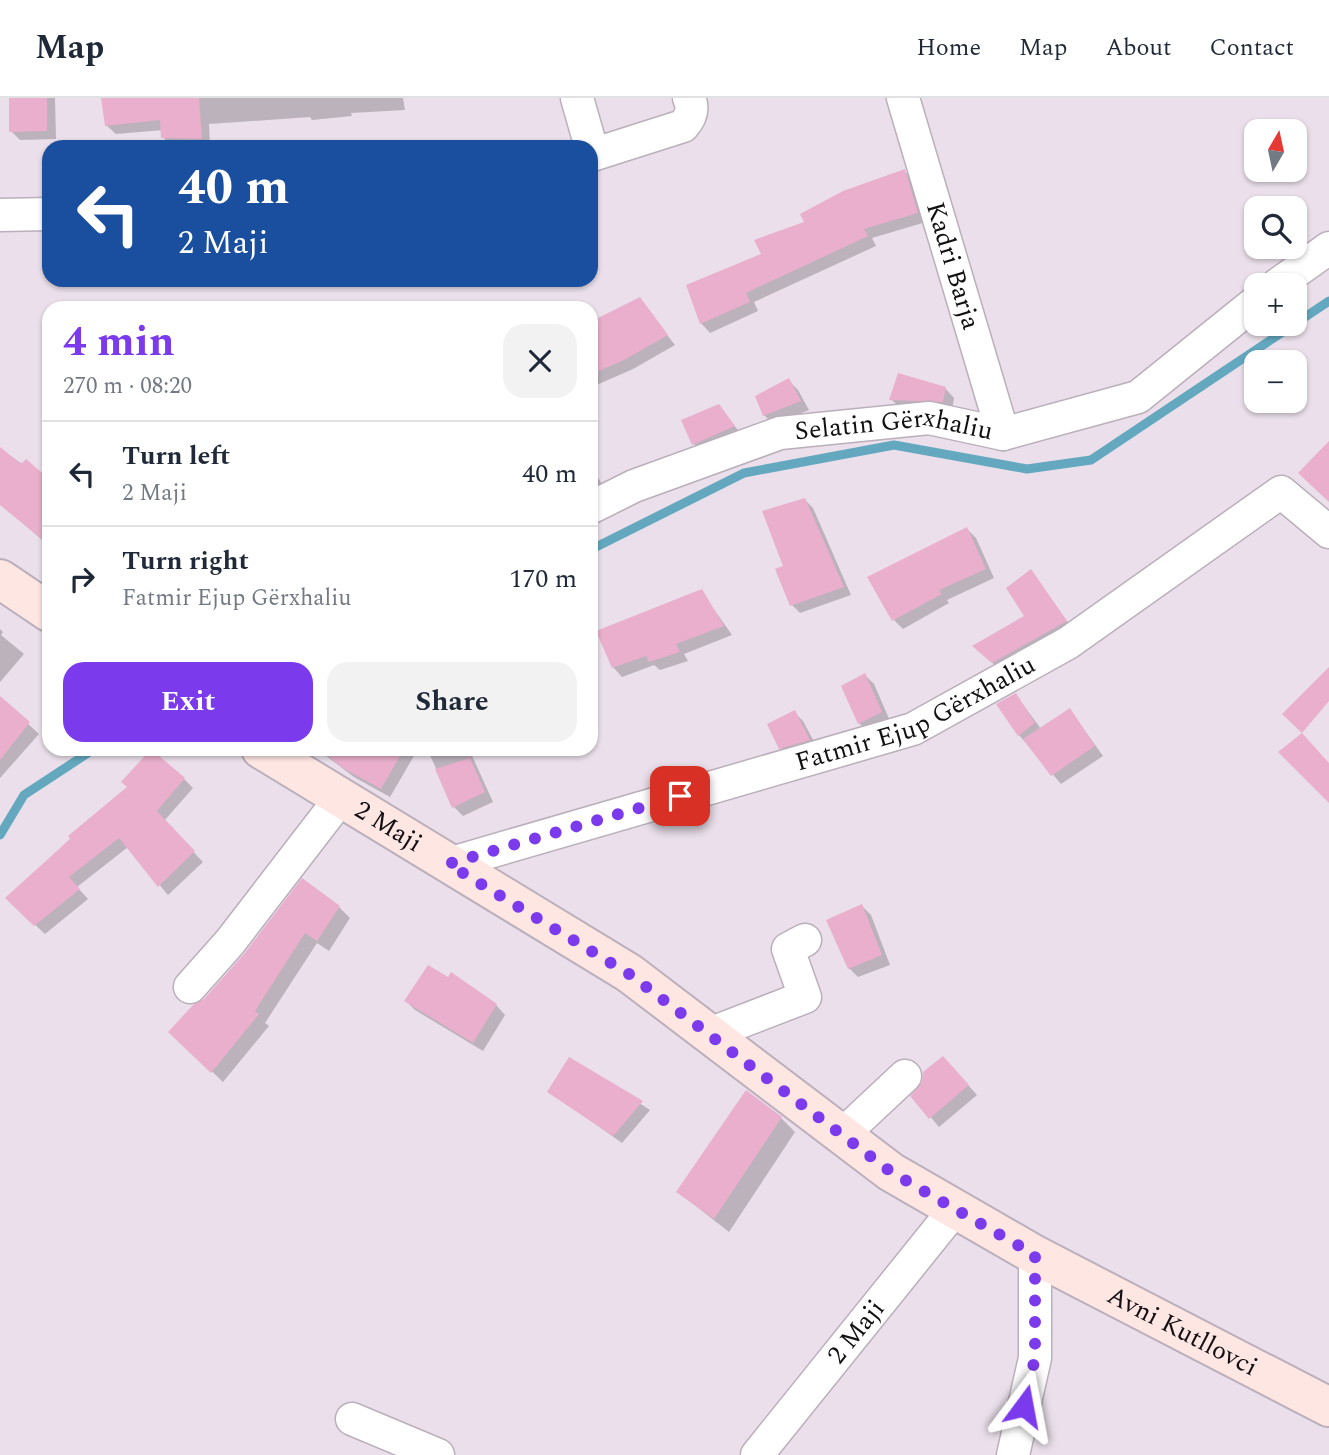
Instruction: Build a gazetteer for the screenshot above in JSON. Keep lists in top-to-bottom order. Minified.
{"streets":{"street":["Kadri Barja","Selatin Gërxhaliu","Fatmir Ejup Gërxhaliu","2 Maji","Avni Kutllovci"]},"crossings":[["Kadri Barja","Selatin Gërxhaliu"],["Fatmir Ejup Gërxhaliu","2 Maji"],["2 Maji","Avni Kutllovci"]],"north":"top","page":{"header":"Map","nav":["Home","Map","About","Contact"],"map_buttons":["+","−"],"turn":["40 m","2 Maji"],"heading":["4 min","270 m · 08:20"],"list":[{"name":"Turn left","note":"2 Maji","value":"40 m"},{"name":"Turn right","note":"Fatmir Ejup Gërxhaliu","value":"170 m"}],"buttons":["Exit","Share"]}}
